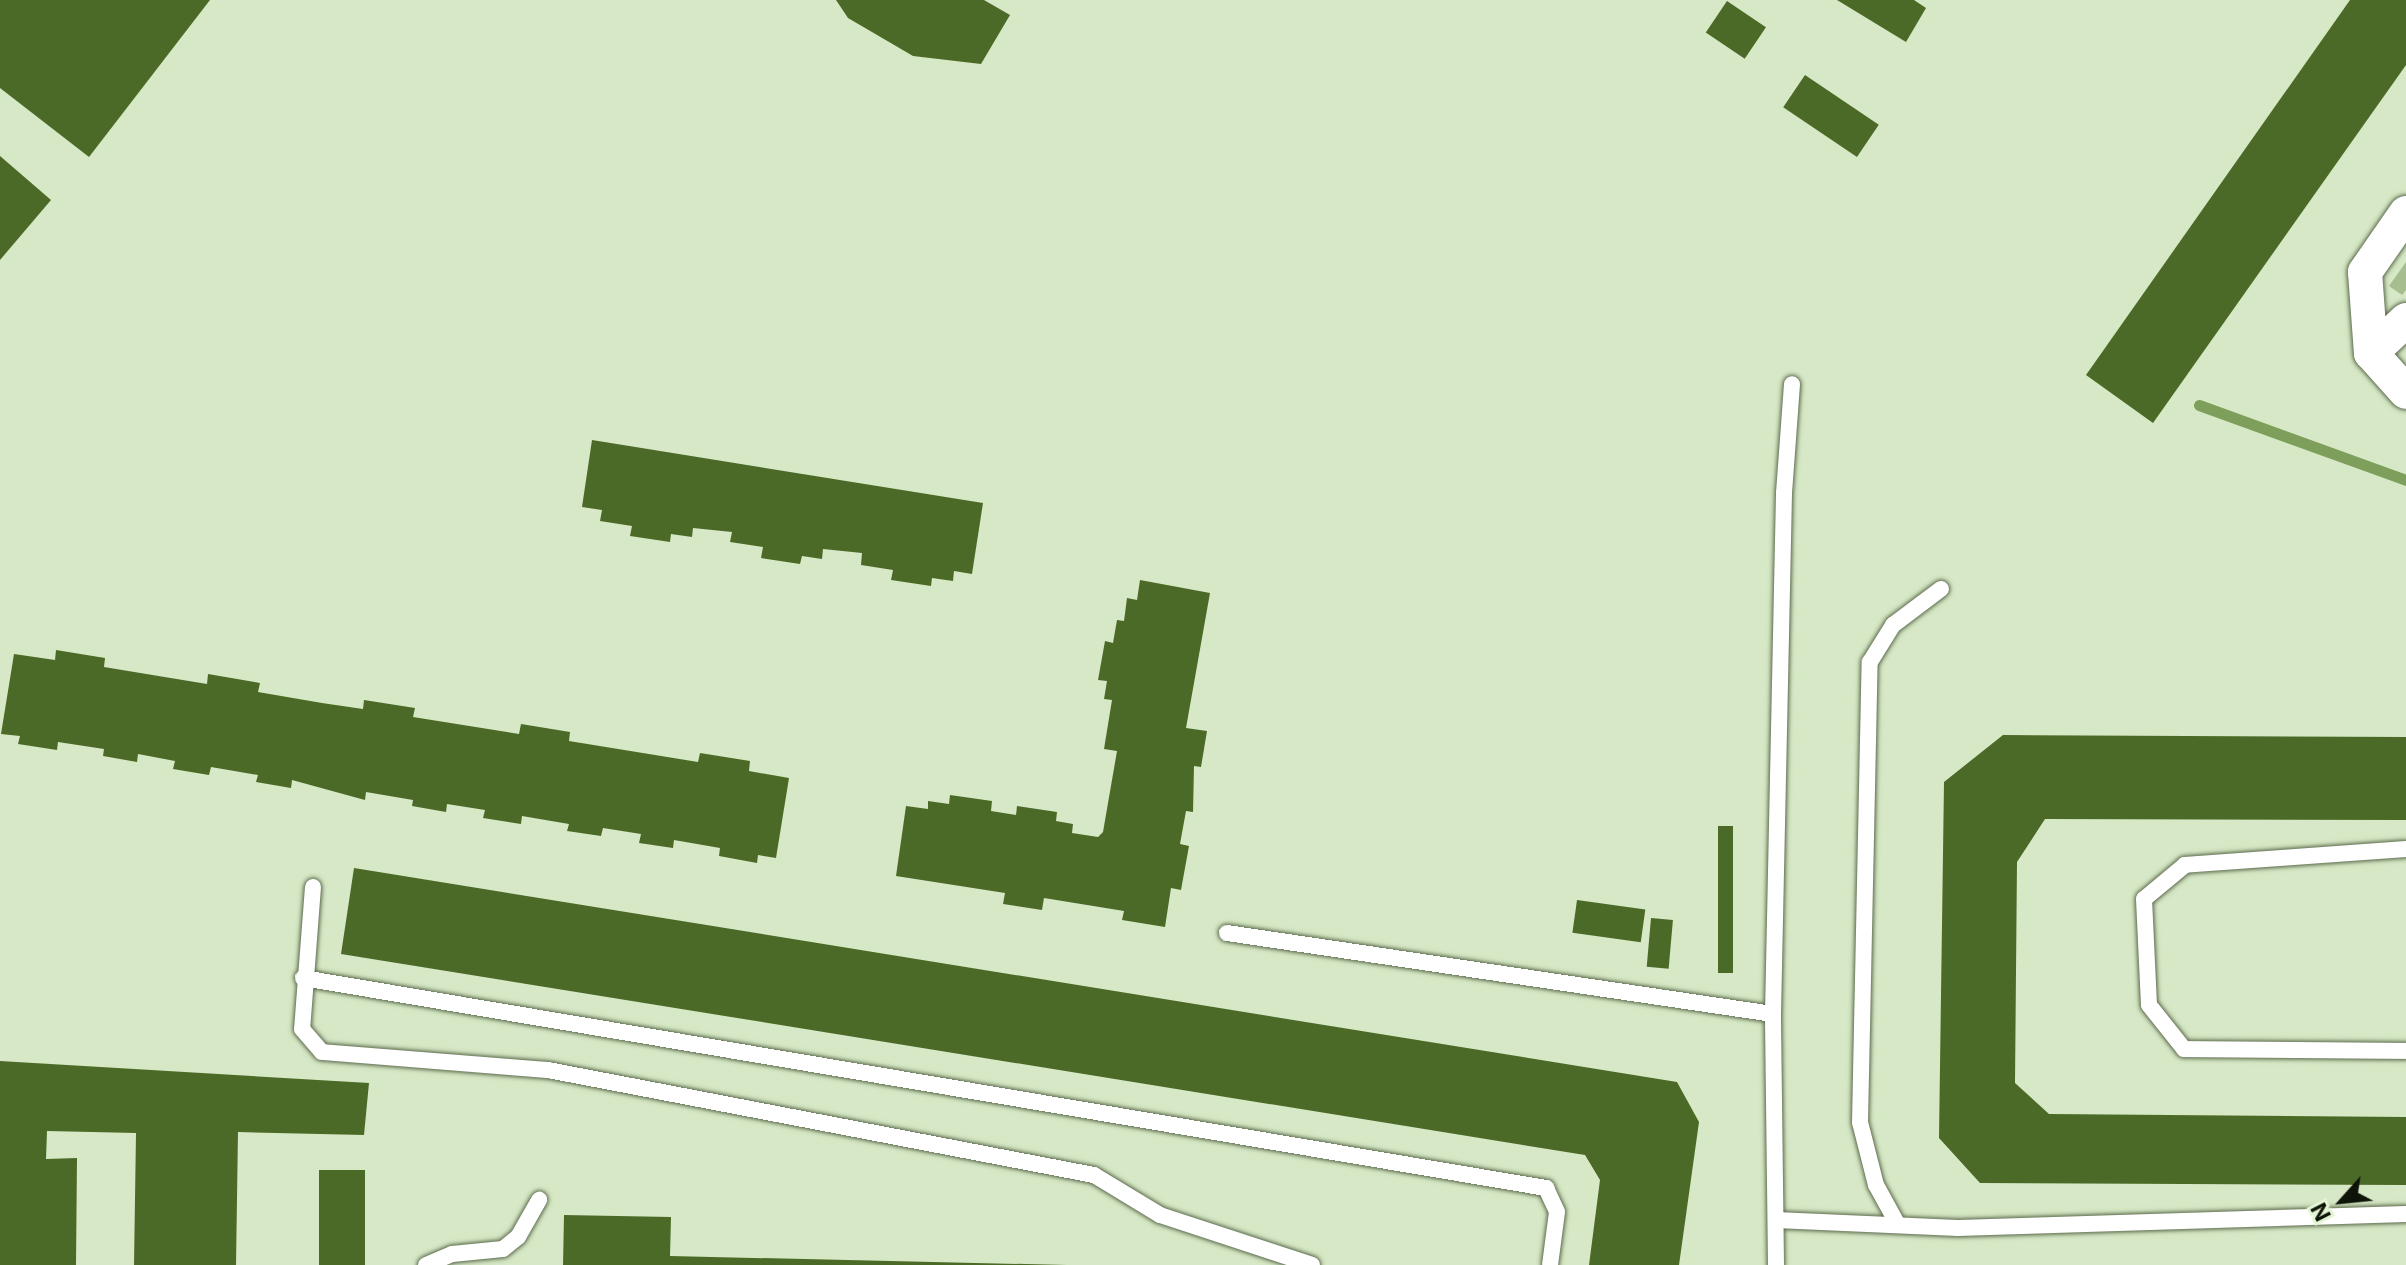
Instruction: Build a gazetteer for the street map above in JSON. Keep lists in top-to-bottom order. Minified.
{"north":"bottom left"}
